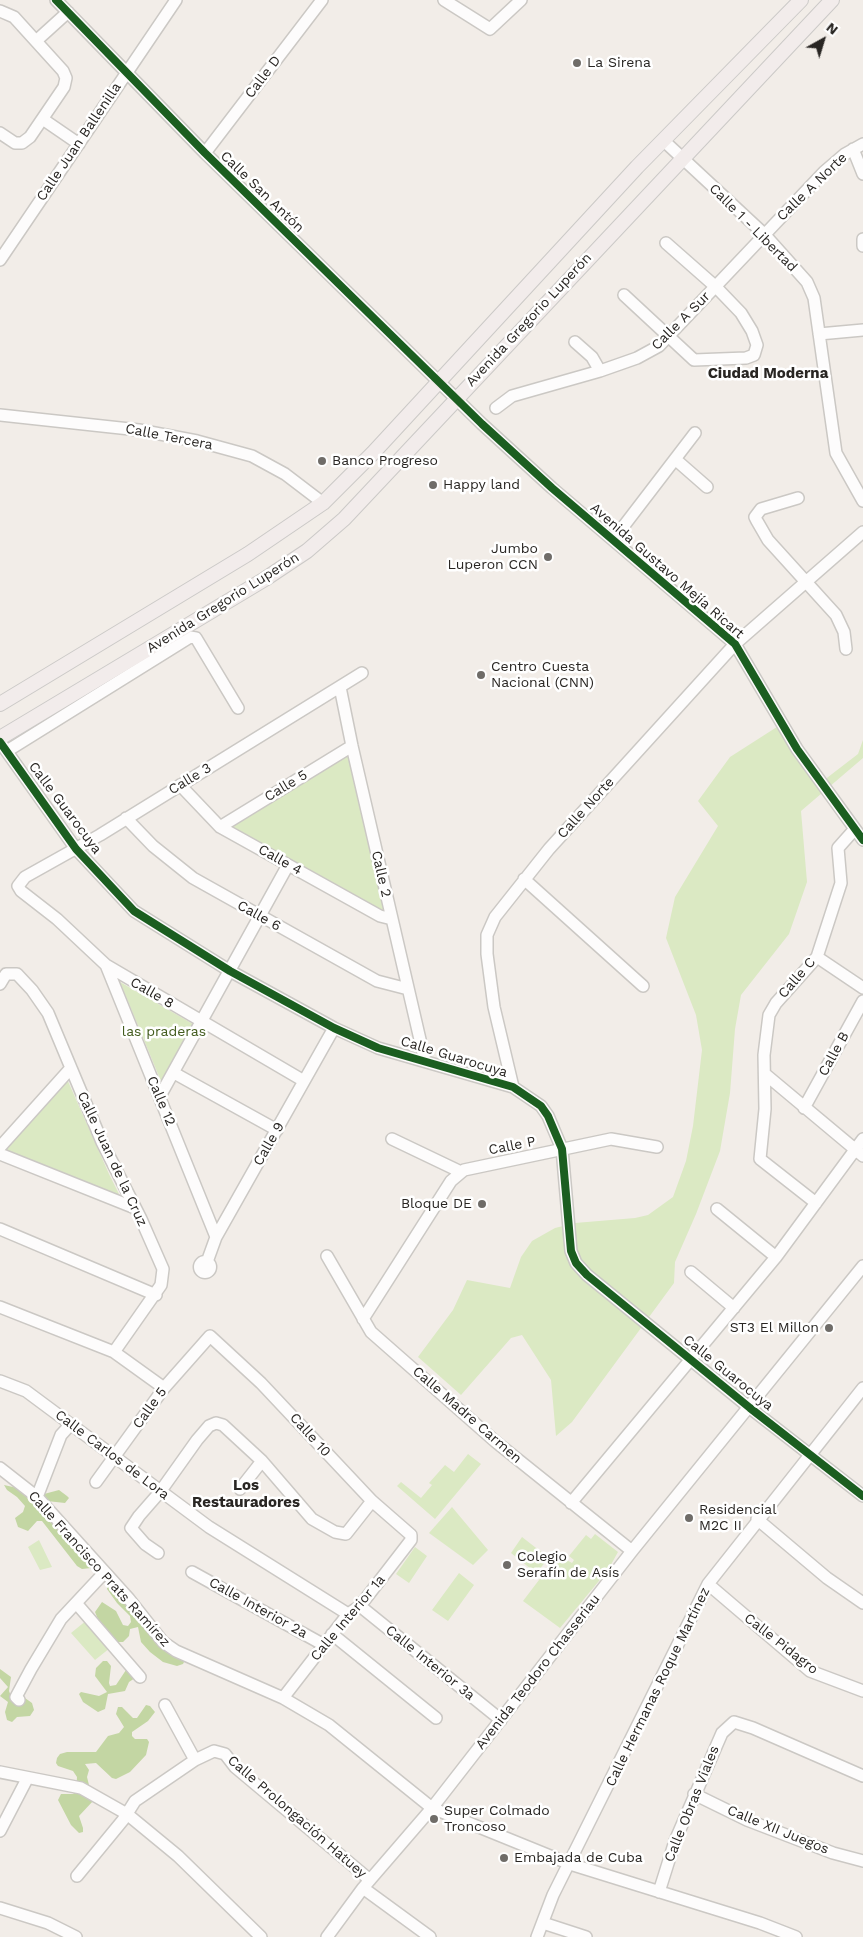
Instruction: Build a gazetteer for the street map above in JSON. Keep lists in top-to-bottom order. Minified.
{"streets":{"main road":["Avenida Gregorio Luperón"],"street":["Calle D","Calle Juan Ballenilla","Calle A Norte","Calle San Antón","Calle 1 - Libertad","Calle A Sur","Calle Tercera","Avenida Gustavo Mejía Ricart","Calle 3","Calle 5","Calle Guarocuya","Calle Norte","Calle 4","Calle 2","Calle 6","Calle C","Calle 8","Calle B","Calle 12","Calle 9","Calle P","Calle Juan de la Cruz","Calle Madre Carmen","Calle 10","Calle Carlos de Lora","Calle Francisco Prats Ramírez","Calle Interior 2a","Calle Interior 1a","Calle Pidagro","Calle Interior 3a","Avenida Teodoro Chasseriau","Calle Hermanas Roque Martínez","Calle Obras Viales","Calle Prolongación Hatuey","Calle XII Juegos"]},"crossings":[["Calle D","Calle San Antón"],["Calle Juan Ballenilla","Calle San Antón"],["Calle A Norte","Calle 1 - Libertad"],["Calle A Norte","Calle A Sur"],["Calle San Antón","Avenida Gregorio Luperón"],["Calle San Antón","Avenida Gustavo Mejía Ricart"],["Calle 1 - Libertad","Avenida Gregorio Luperón"],["Calle 1 - Libertad","Calle A Sur"],["Avenida Gregorio Luperón","Calle Tercera"],["Avenida Gregorio Luperón","Avenida Gustavo Mejía Ricart"],["Avenida Gregorio Luperón","Calle Guarocuya"],["Avenida Gustavo Mejía Ricart","Calle Norte"],["Avenida Gustavo Mejía Ricart","Calle C"],["Calle 3","Calle Guarocuya"],["Calle 3","Calle 4"],["Calle 3","Calle 2"],["Calle 3","Calle 6"],["Calle 3","Calle 8"],["Calle 5","Calle 4"],["Calle 5","Calle 2"],["Calle 5","Calle 10"],["Calle 5","Calle Carlos de Lora"],["Calle Guarocuya","Calle Norte"],["Calle Guarocuya","Calle 2"],["Calle Guarocuya","Calle 9"],["Calle Guarocuya","Calle P"],["Calle Guarocuya","Avenida Teodoro Chasseriau"],["Calle Guarocuya","Calle Hermanas Roque Martínez"],["Calle 4","Calle 2"],["Calle 2","Calle 6"],["Calle 8","Calle 12"],["Calle 8","Calle 9"],["Calle 12","Calle 9"],["Calle Madre Carmen","Avenida Teodoro Chasseriau"],["Calle 10","Calle Interior 1a"],["Calle Carlos de Lora","Calle Interior 1a"],["Calle Francisco Prats Ramírez","Calle Interior 1a"],["Calle Francisco Prats Ramírez","Avenida Teodoro Chasseriau"],["Calle Francisco Prats Ramírez","Calle Hermanas Roque Martínez"],["Calle Francisco Prats Ramírez","Calle Obras Viales"],["Calle Interior 2a","Calle Interior 1a"],["Calle Interior 1a","Calle Interior 3a"],["Calle Pidagro","Calle Hermanas Roque Martínez"],["Calle Interior 3a","Avenida Teodoro Chasseriau"],["Avenida Teodoro Chasseriau","Calle Prolongación Hatuey"],["Calle Obras Viales","Calle XII Juegos"]],"districts":["Ciudad Moderna","Los Restauradores"],"parks":["las praderas"],"places":["La Sirena","Banco Progreso","Happy land","Jumbo Luperon CCN","Centro Cuesta Nacional (CNN)","Bloque DE","ST3 El Millon","Residencial M2C II","Colegio Serafín de Asís","Super Colmado Troncoso","Embajada de Cuba"],"north":"top right"}
